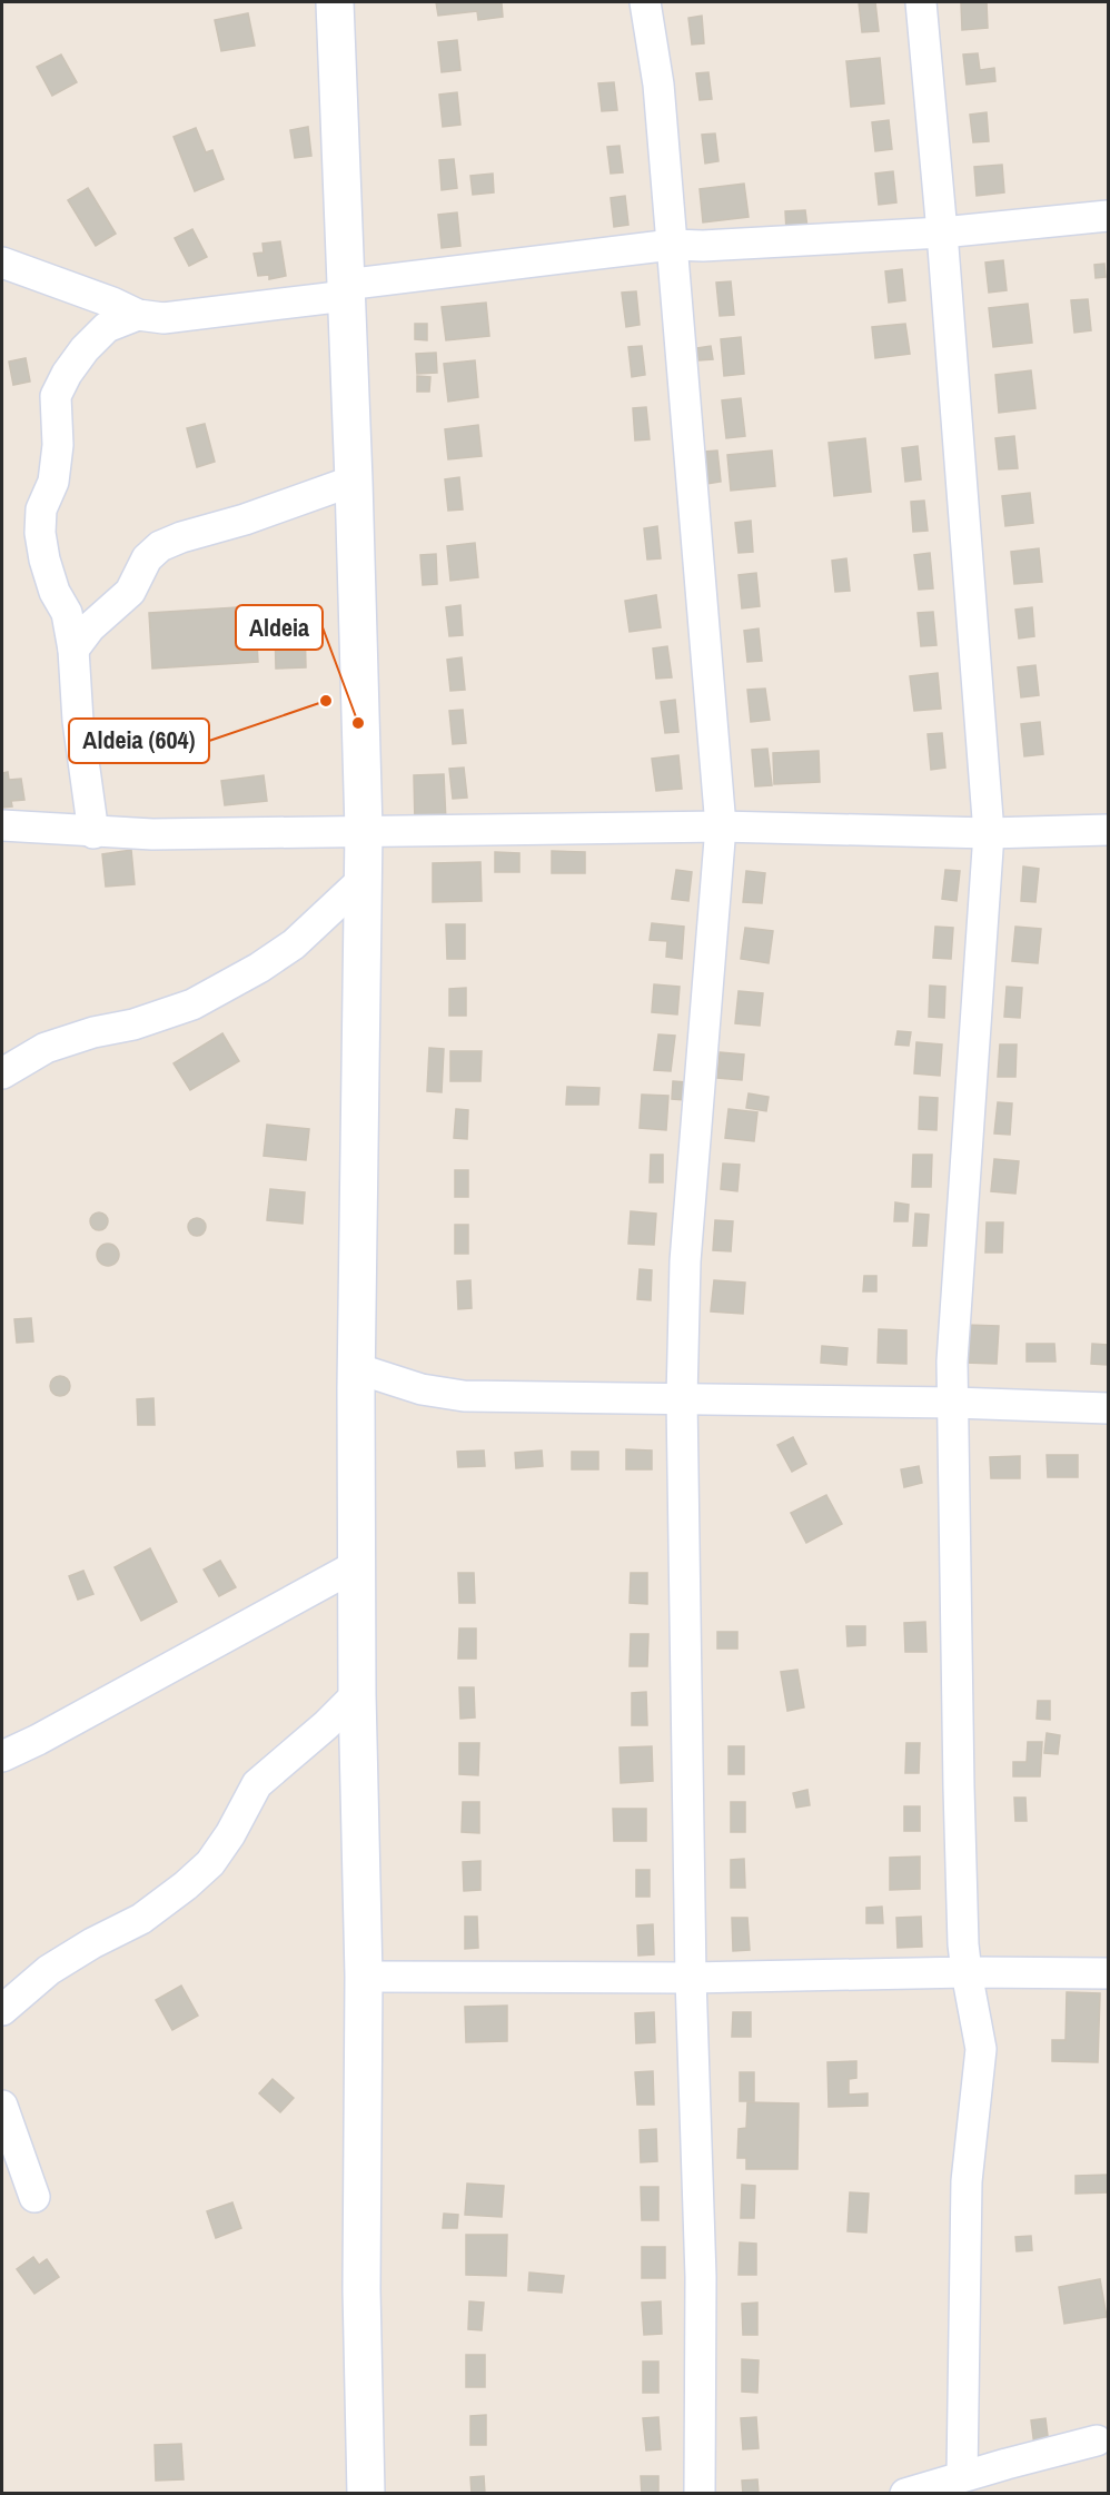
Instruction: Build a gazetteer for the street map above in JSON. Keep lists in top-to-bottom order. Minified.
{"places":["Aldeia (604)","Aldeia"]}
